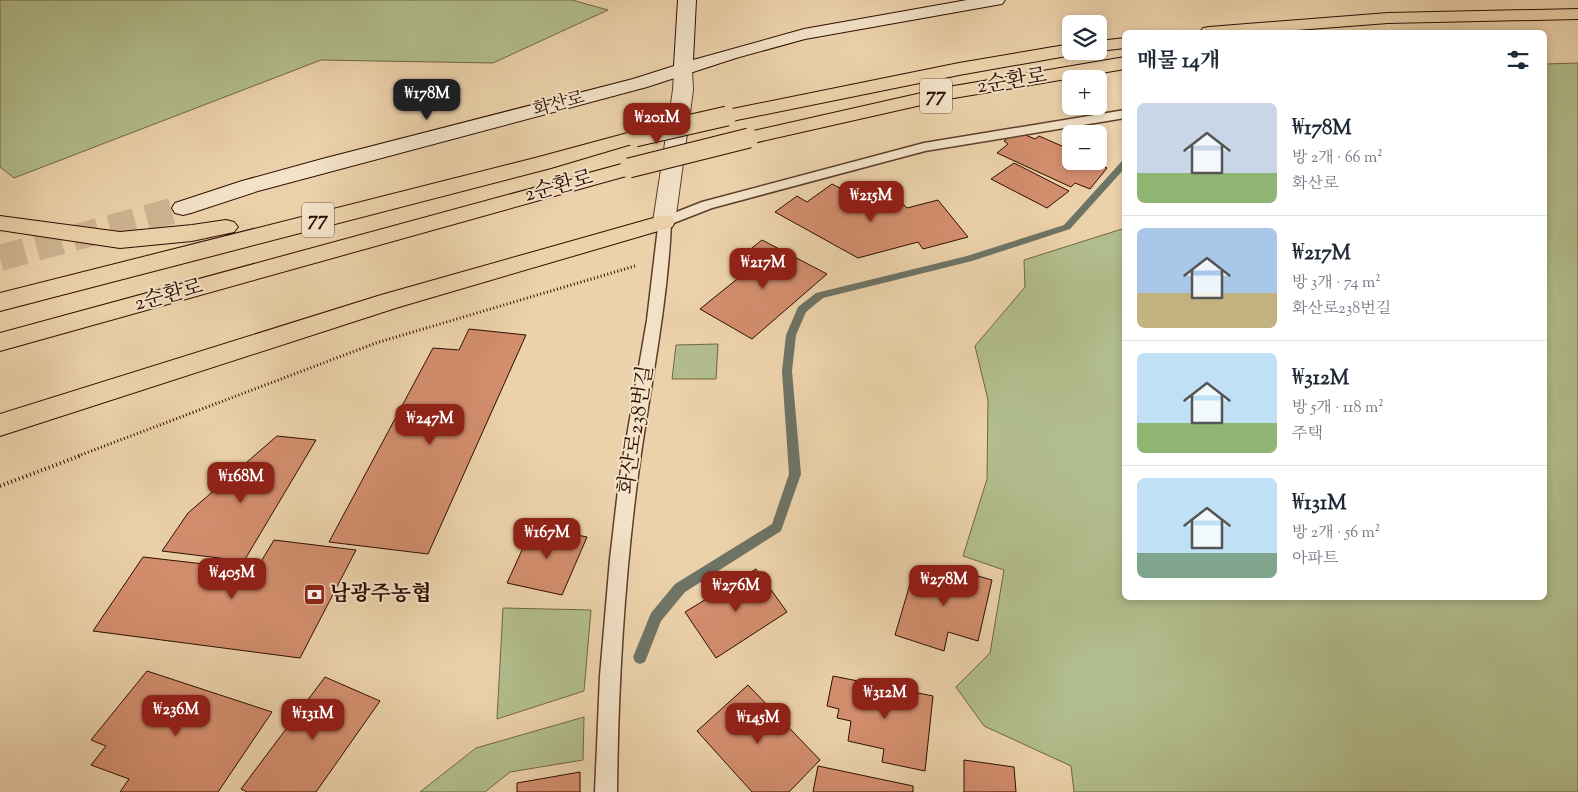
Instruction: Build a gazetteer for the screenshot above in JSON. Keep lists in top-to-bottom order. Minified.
{"streets":{"highway":["2순환로","77"],"main road":["화산로","화산로238번길"]},"crossings":[["화산로","화산로238번길"]],"places":{"bank":["남광주농협"]},"page":{"map_buttons":["+","−"],"heading":"매물 14개","price":["₩178M","₩201M","₩215M","₩217M","₩247M","₩168M","₩167M","₩405M","₩278M","₩276M","₩312M","₩236M","₩131M","₩145M"],"list":[{"name":"₩178M","note":"방 2개 · 66 m² · 화산로"},{"name":"₩217M","note":"방 3개 · 74 m² · 화산로238번길"},{"name":"₩312M","note":"방 5개 · 118 m² · 주택"},{"name":"₩131M","note":"방 2개 · 56 m² · 아파트"}]}}
